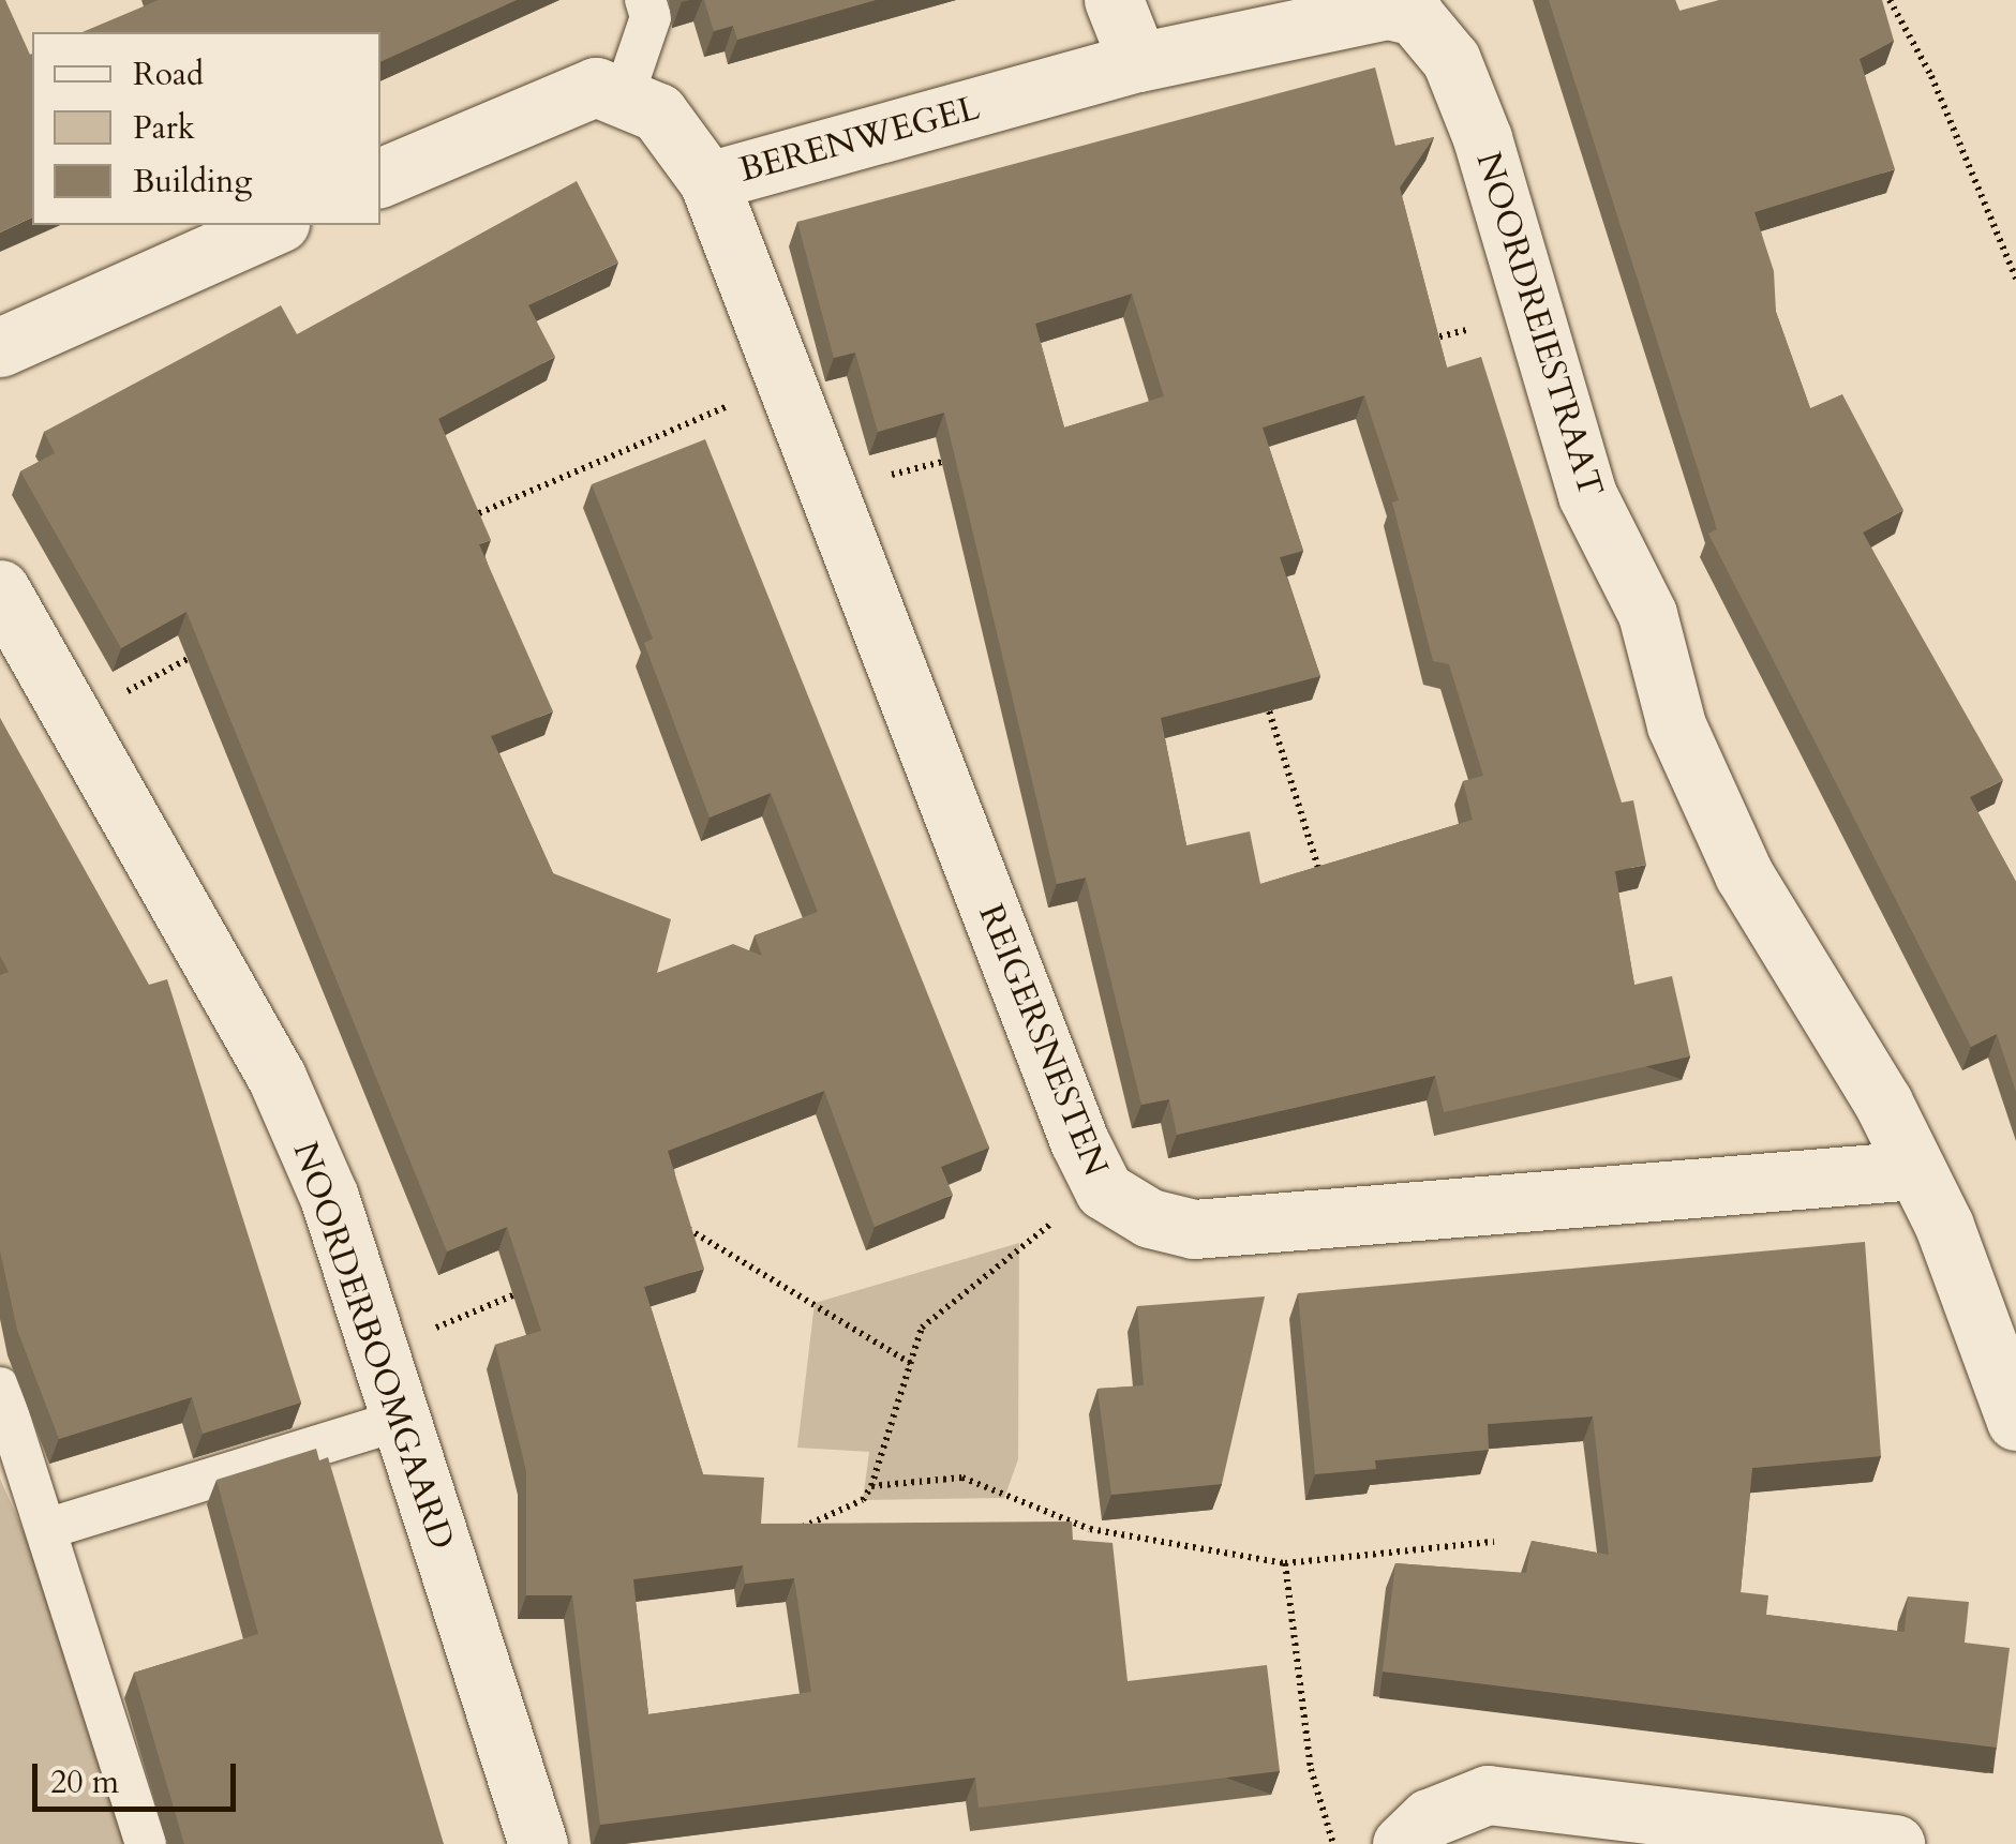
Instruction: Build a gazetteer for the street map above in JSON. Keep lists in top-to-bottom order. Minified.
{"streets":{"street":["BERENWEGEL","NOORDREIESTRAAT","REIGERSNESTEN","NOORDERBOOMGAARD"]},"crossings":[["BERENWEGEL","NOORDREIESTRAAT"],["BERENWEGEL","REIGERSNESTEN"],["NOORDREIESTRAAT","REIGERSNESTEN"]],"legend":["Road","Park","Building"],"scale_bar":"20 m"}
